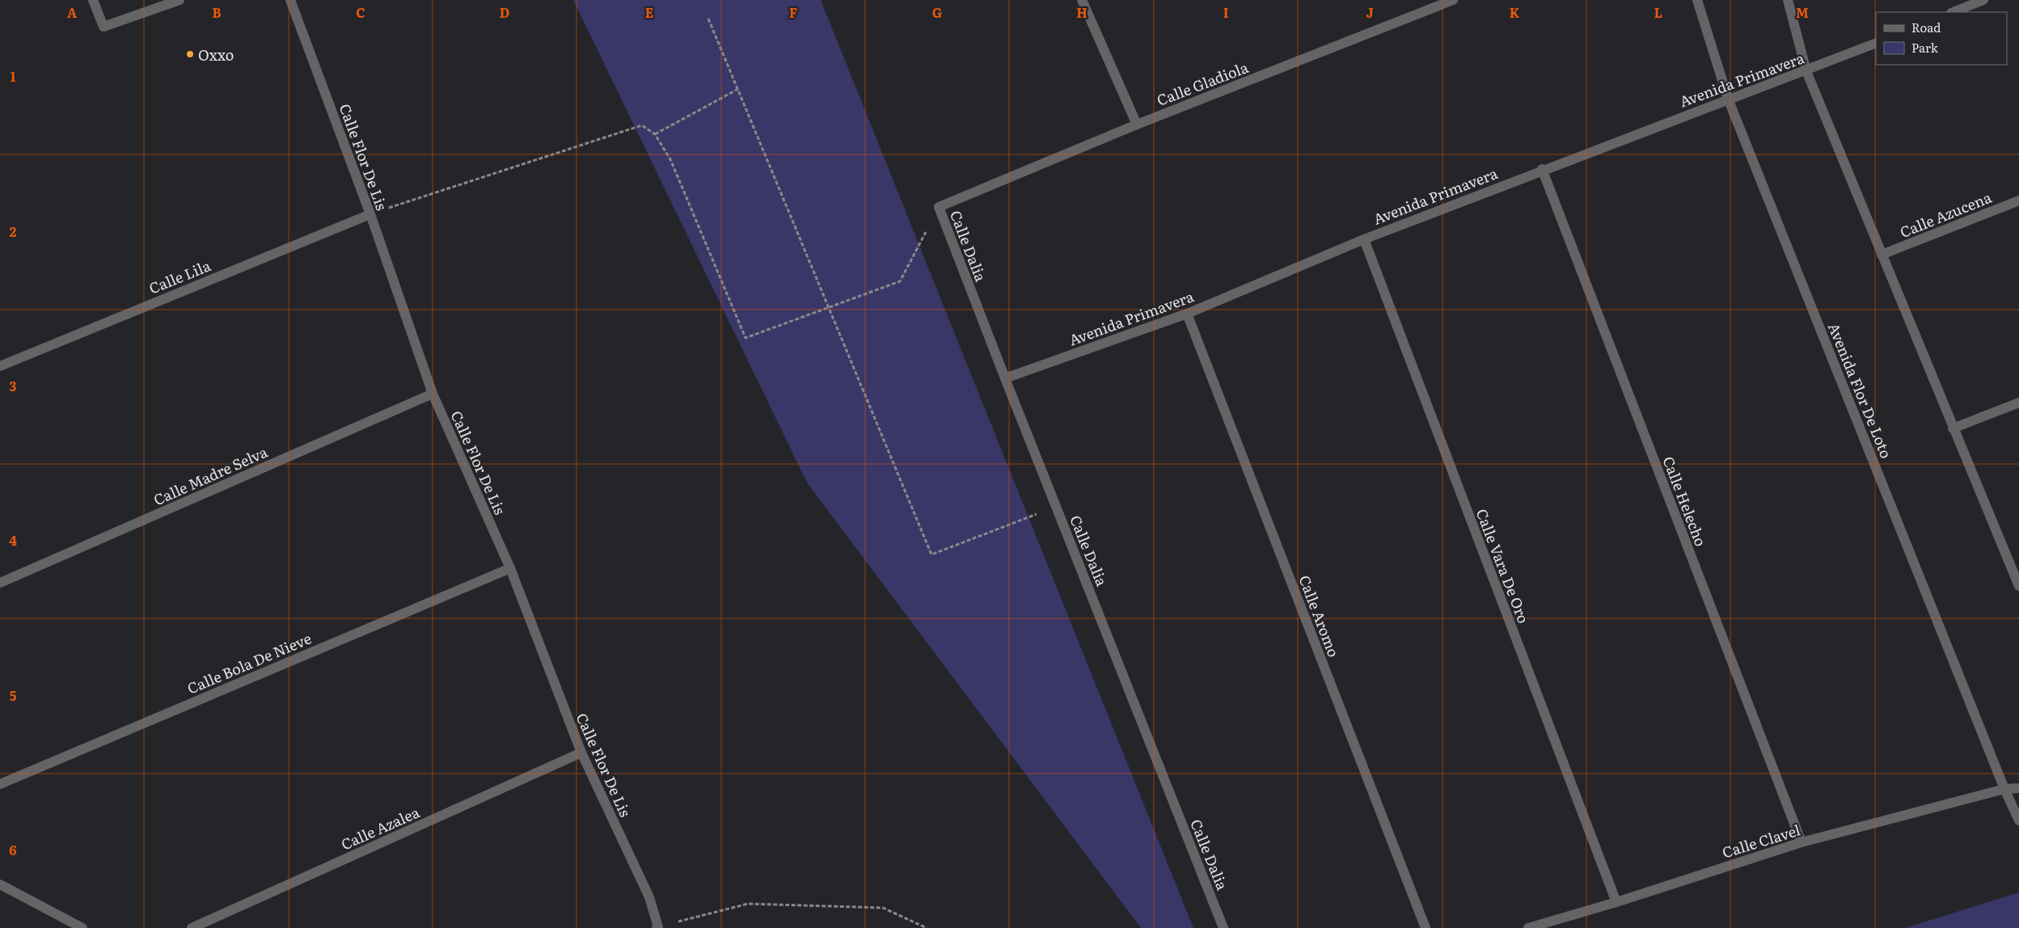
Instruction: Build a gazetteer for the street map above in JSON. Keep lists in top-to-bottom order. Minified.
{"streets":{"street":["Avenida Primavera","Calle Gladiola","Calle Flor De Lis","Calle Azucena","Calle Dalia","Calle Lila","Avenida Flor De Loto","Calle Madre Selva","Calle Helecho","Calle Vara De Oro","Calle Aromo","Calle Bola De Nieve","Calle Azalea","Calle Clavel"]},"crossings":[["Avenida Primavera","Calle Dalia"],["Avenida Primavera","Avenida Flor De Loto"],["Avenida Primavera","Calle Helecho"],["Avenida Primavera","Calle Vara De Oro"],["Avenida Primavera","Calle Aromo"],["Calle Gladiola","Calle Dalia"],["Calle Flor De Lis","Calle Lila"],["Calle Flor De Lis","Calle Madre Selva"],["Calle Flor De Lis","Calle Bola De Nieve"],["Calle Flor De Lis","Calle Azalea"],["Avenida Flor De Loto","Calle Clavel"],["Calle Helecho","Calle Clavel"],["Calle Vara De Oro","Calle Clavel"]],"places":["Oxxo"],"legend":["Road","Park"],"grid":{"columns":["A","B","C","D","E","F","G","H","I","J","K","L","M"],"rows":["1","2","3","4","5","6"]}}
